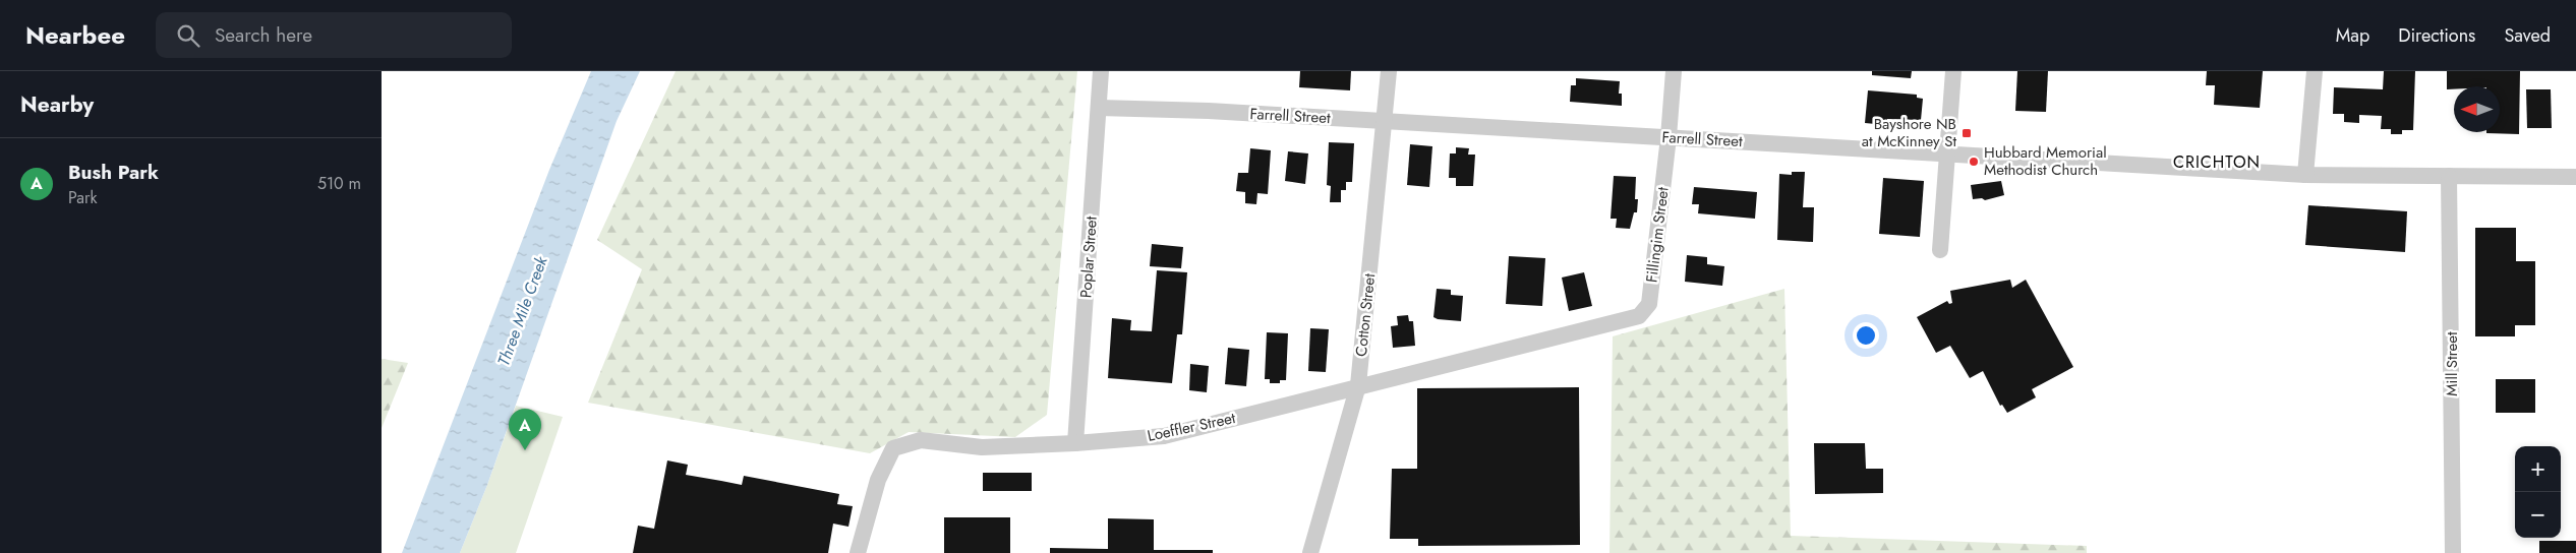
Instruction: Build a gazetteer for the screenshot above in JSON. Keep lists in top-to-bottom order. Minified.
{"streets":{"street":["Farrell Street","Fillingim Street","Poplar Street","Cotton Street","Mill Street","Loeffler Street"]},"crossings":[["Farrell Street","Fillingim Street"],["Farrell Street","Poplar Street"],["Farrell Street","Cotton Street"],["Farrell Street","Mill Street"],["Fillingim Street","Loeffler Street"],["Poplar Street","Loeffler Street"],["Cotton Street","Loeffler Street"]],"districts":["CRICHTON"],"water":["Three Mile Creek"],"places":{"transit":["Bayshore NB at McKinney St"],"other":["Hubbard Memorial Methodist Church"]},"north":"left","page":{"header":"Nearbee","search":"Search here","nav":["Map","Directions","Saved"],"heading":"Nearby","list":[{"mark":"A","name":"Bush Park","note":"Park","value":"510 m"}],"pins":"A","map_buttons":["+","−"]}}
